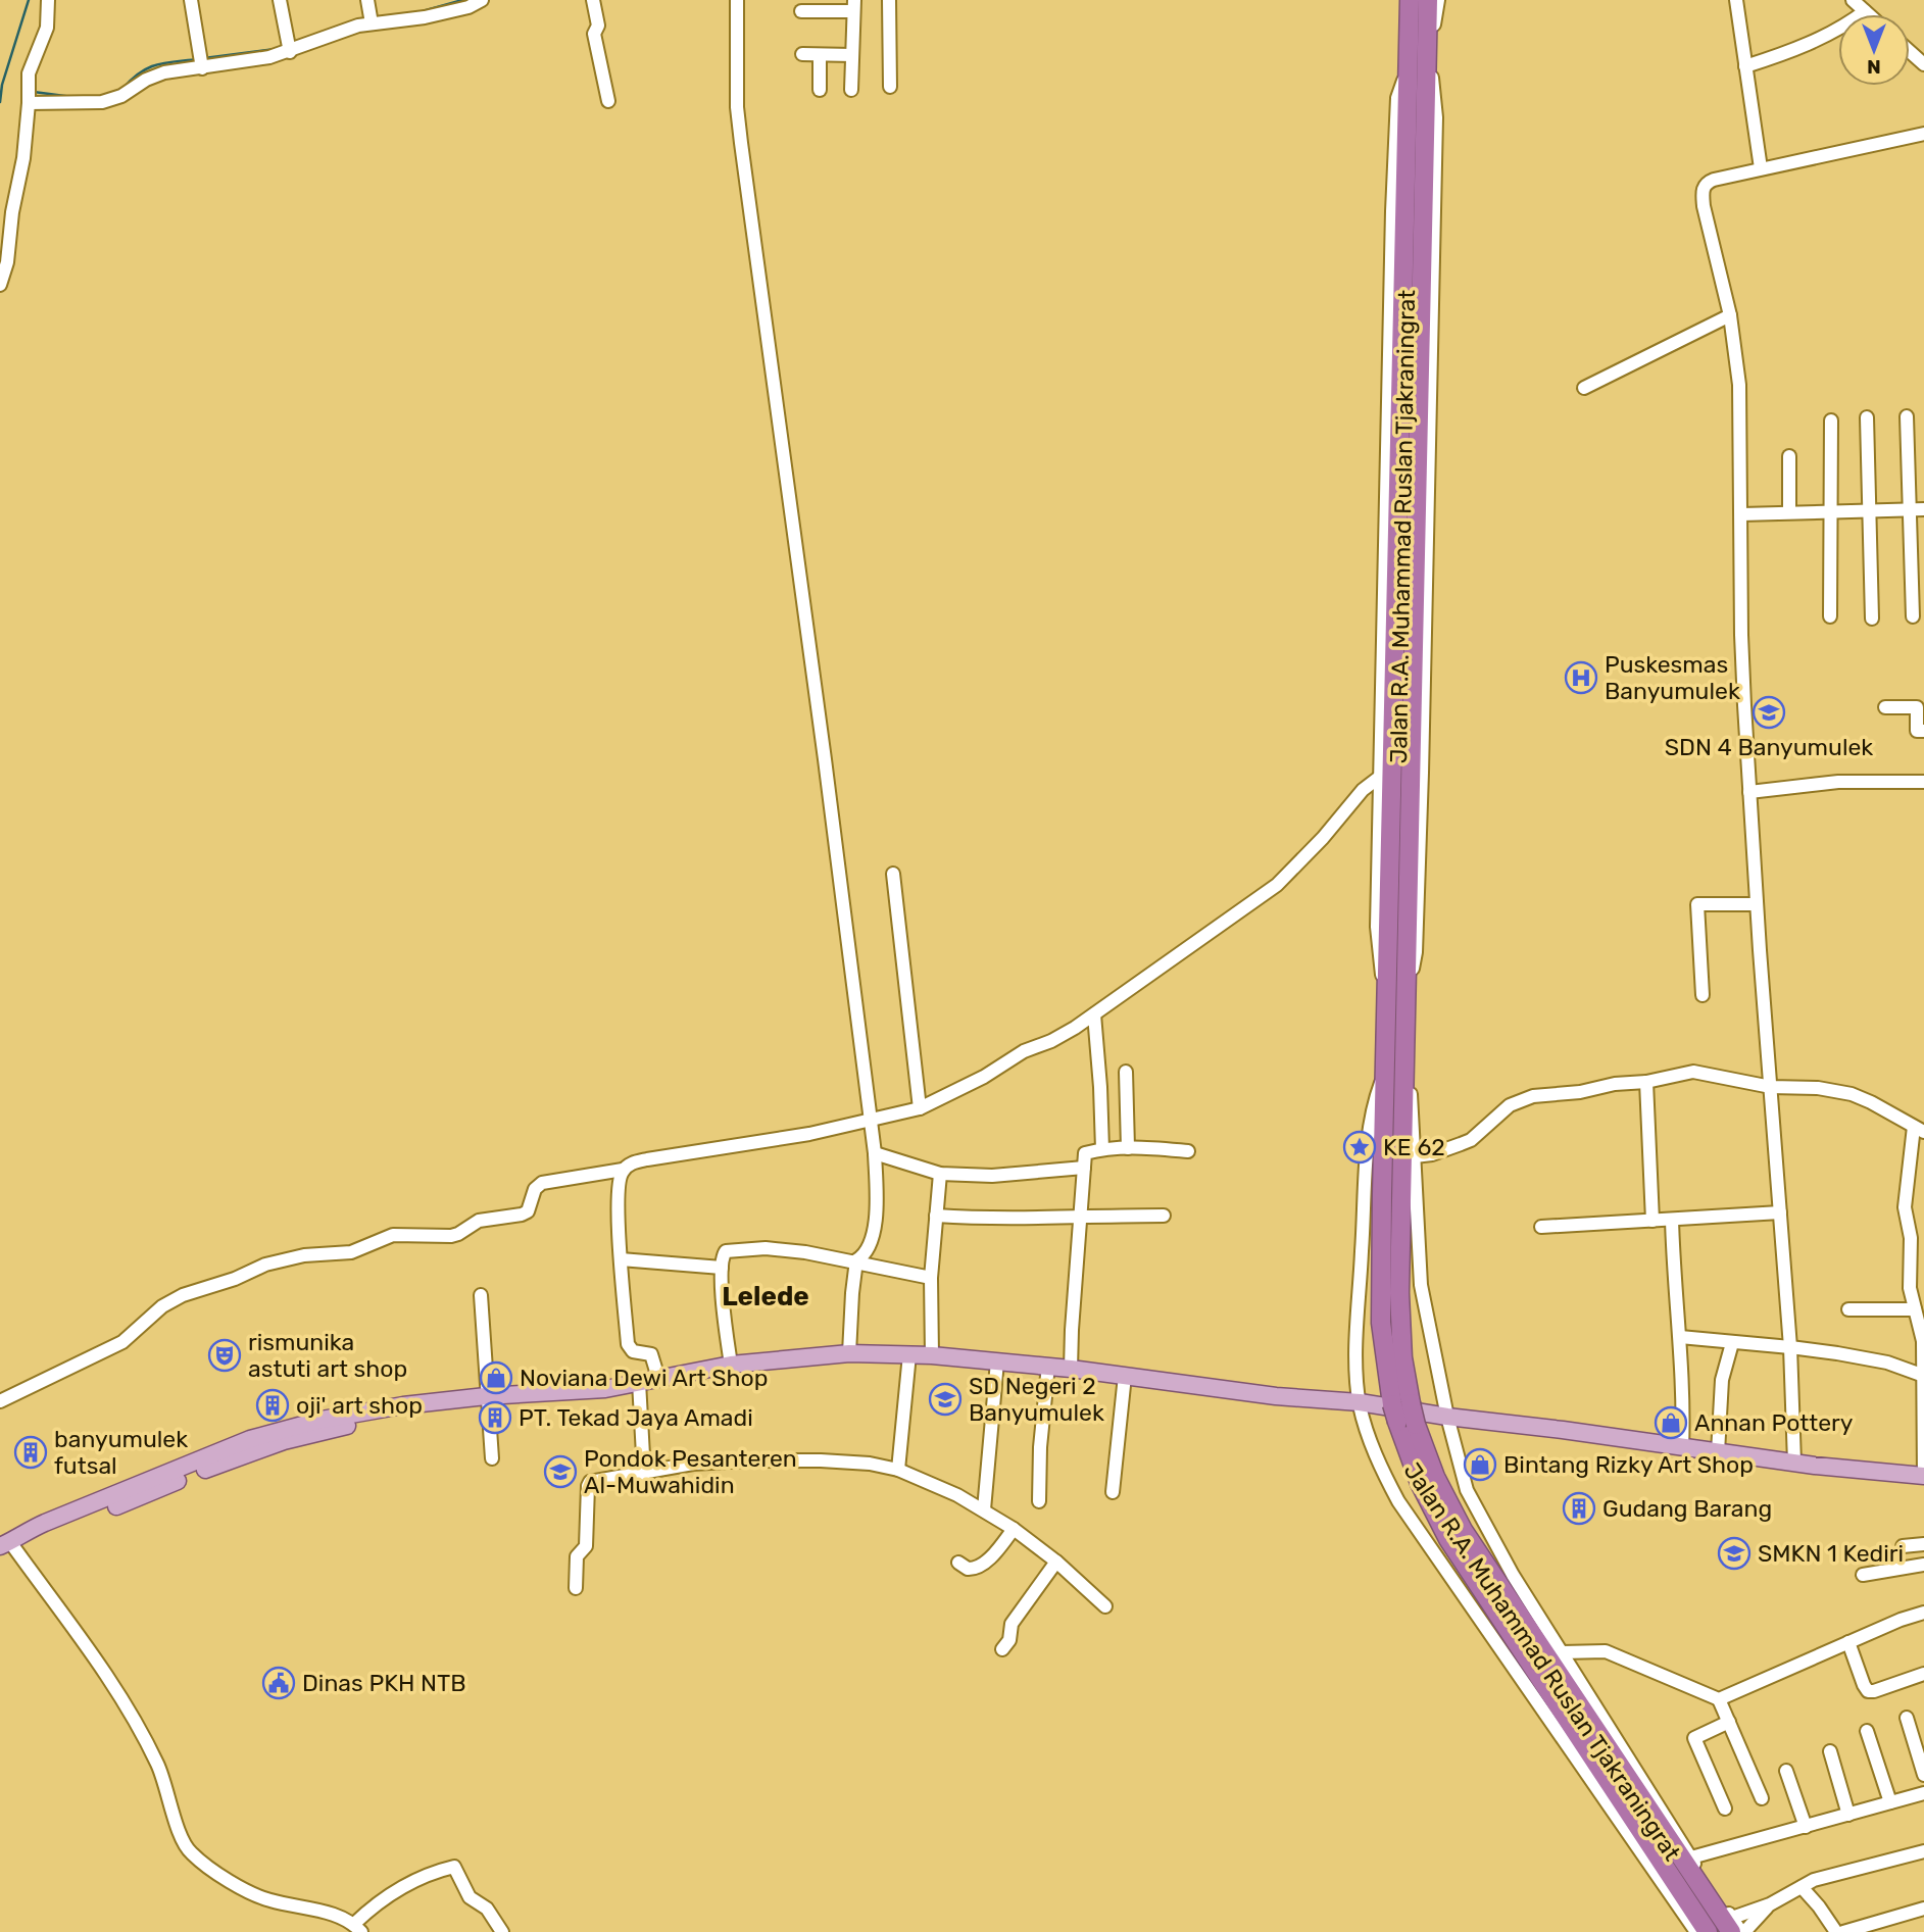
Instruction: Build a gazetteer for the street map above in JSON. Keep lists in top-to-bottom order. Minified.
{"streets":{"highway":["Jalan R.A. Muhammad Ruslan Tjakraningrat"]},"districts":["Lelede"],"places":{"hospital":["Puskesmas Banyumulek"],"school or university":["SDN 4 Banyumulek","SD Negeri 2 Banyumulek","Pondok Pesanteren Al-Muwahidin","SMKN 1 Kediri"],"place":["KE 62"],"theatre":["rismunika astuti art shop"],"shop":["Noviana Dewi Art Shop","Annan Pottery","Bintang Rizky Art Shop"],"building":["oji' art shop","PT. Tekad Jaya Amadi","banyumulek futsal","Gudang Barang"],"public building":["Dinas PKH NTB"]},"north":"bottom"}
